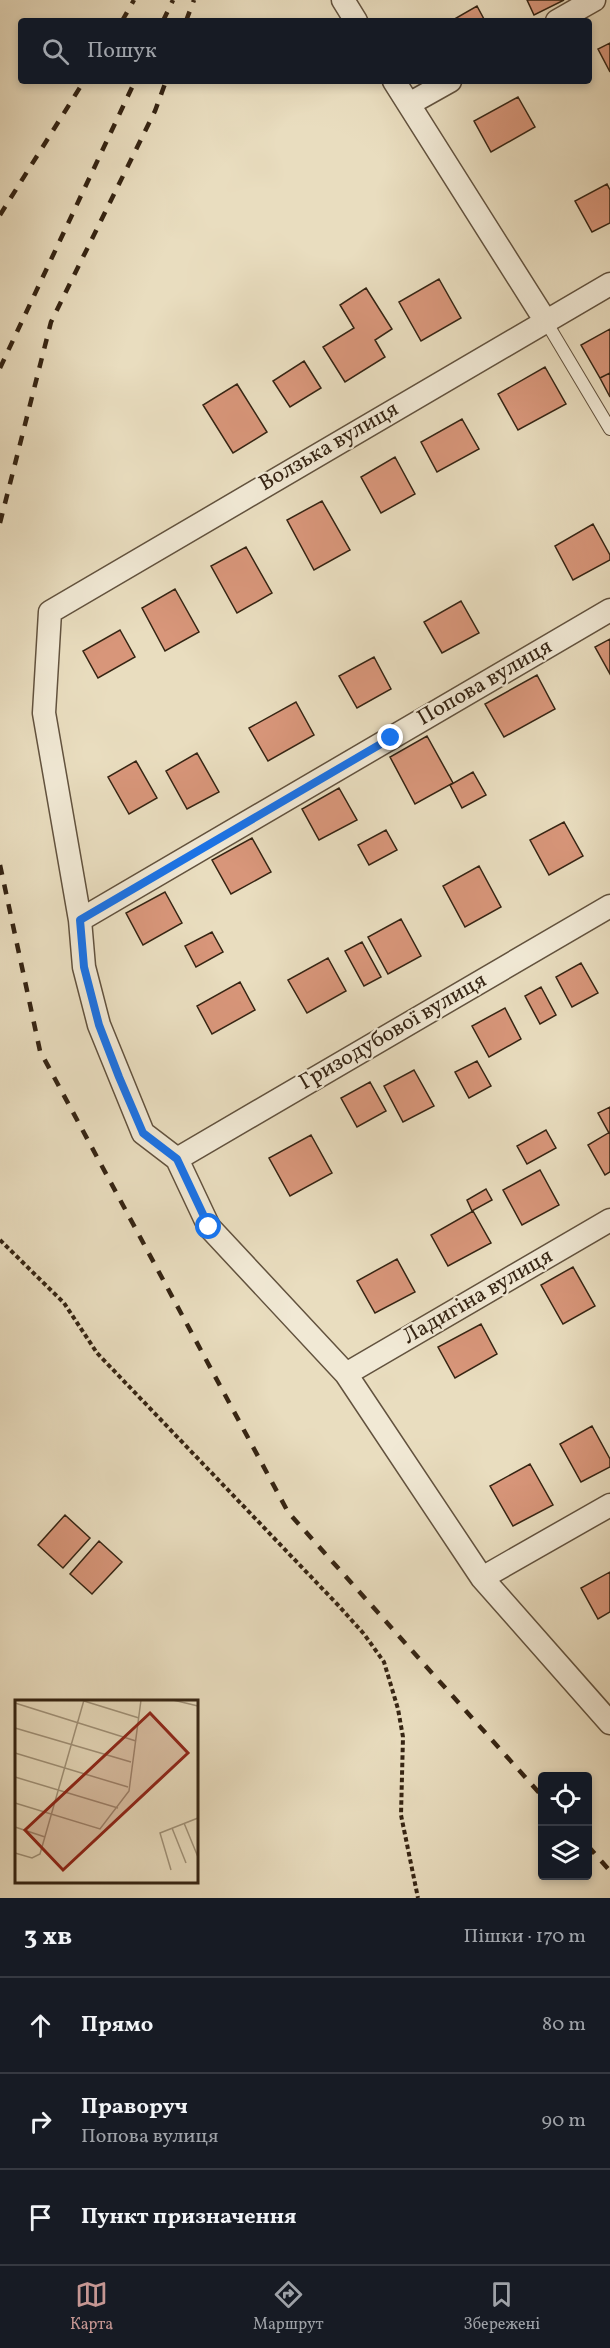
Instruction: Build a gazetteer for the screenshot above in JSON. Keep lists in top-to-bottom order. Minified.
{"streets":{"street":["Волзька вулиця","Попова вулиця","Гризодубової вулиця","Ладигіна вулиця"]},"crossings":[["Волзька вулиця","Попова вулиця"]],"page":{"search":"Пошук","heading":["3 хв","Пішки · 170 m"],"list":[["Прямо","80 m"],["Праворуч","Попова вулиця","90 m"],"Пункт призначення"],"nav":["Карта","Маршрут","Збережені"]}}
